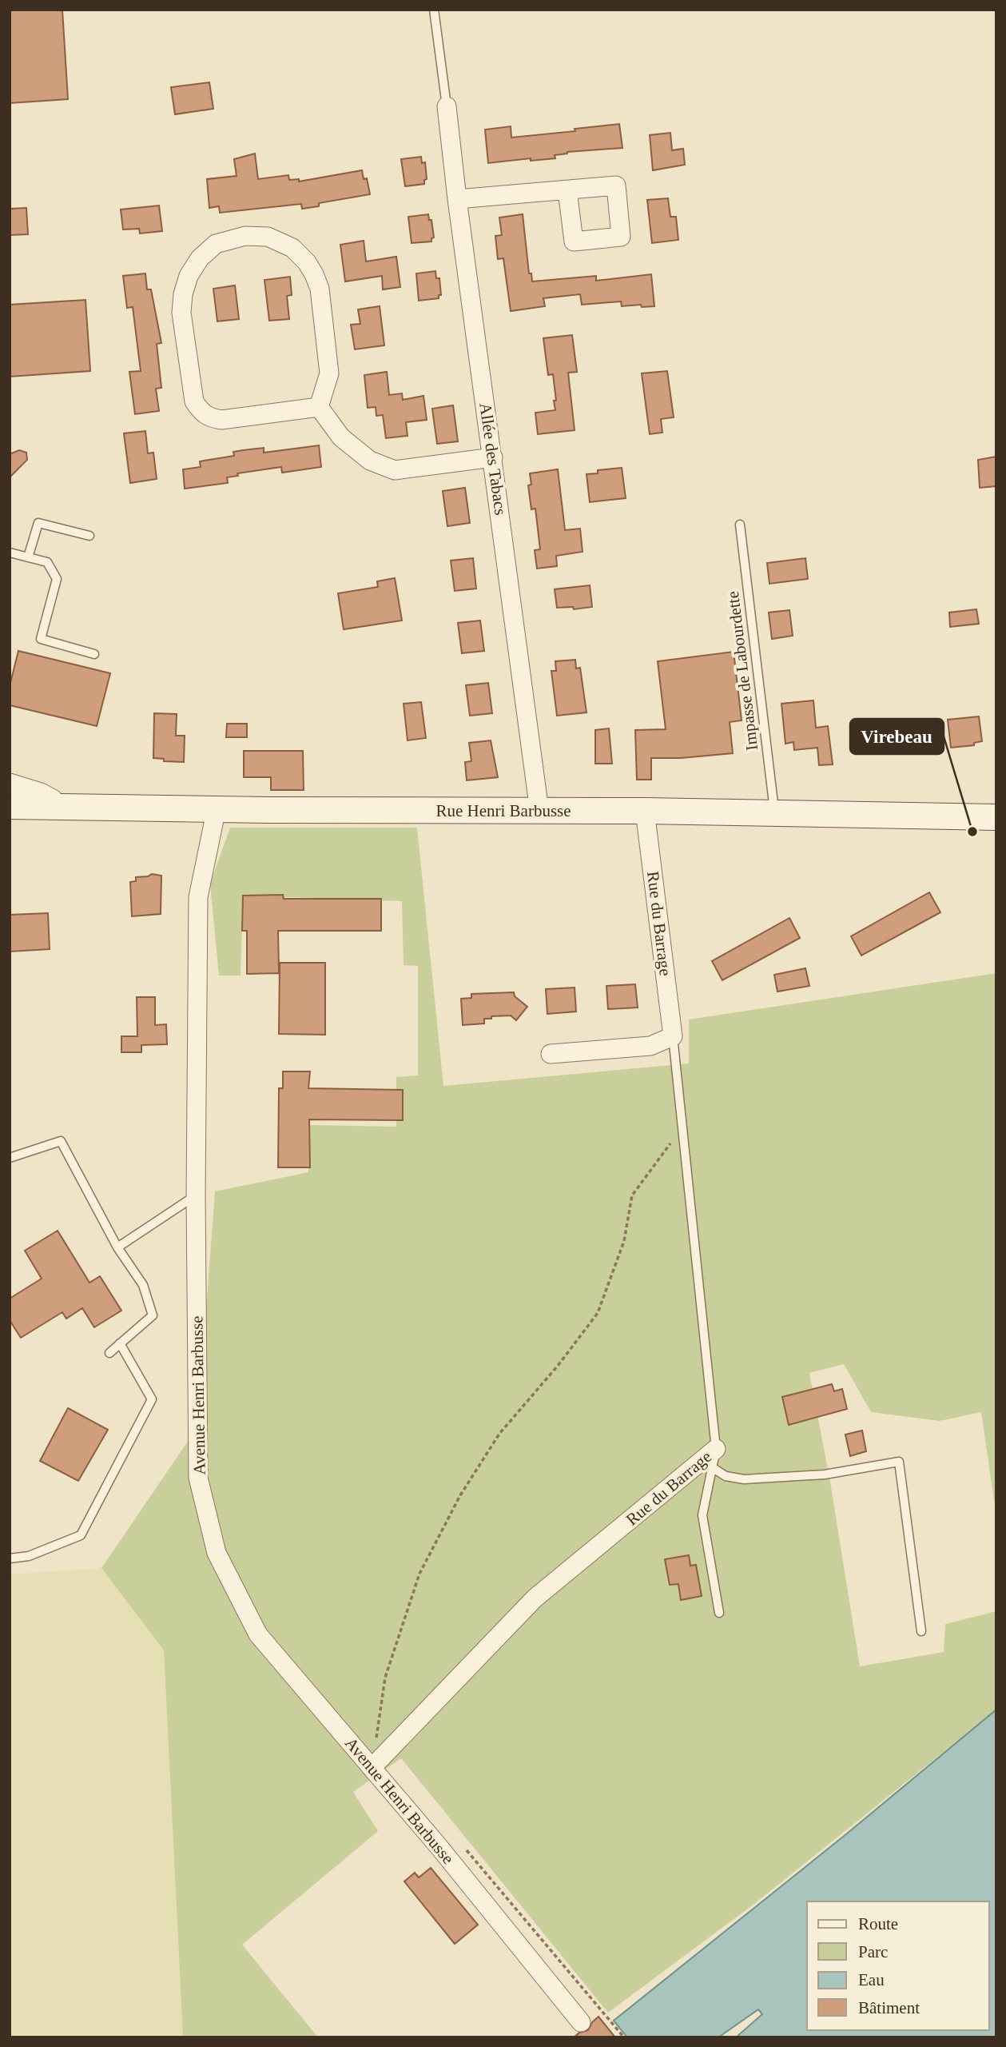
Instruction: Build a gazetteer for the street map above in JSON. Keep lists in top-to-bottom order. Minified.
{"streets":{"main road":["Rue Henri Barbusse"],"street":["Allée des Tabacs","Rue du Barrage","Avenue Henri Barbusse"],"lane":["Impasse de Labourdette"]},"crossings":[["Allée des Tabacs","Rue Henri Barbusse"],["Impasse de Labourdette","Rue Henri Barbusse"],["Rue Henri Barbusse","Rue du Barrage"],["Rue Henri Barbusse","Avenue Henri Barbusse"],["Rue du Barrage","Avenue Henri Barbusse"]],"places":["Virebeau"],"legend":["Route","Parc","Eau","Bâtiment"]}
